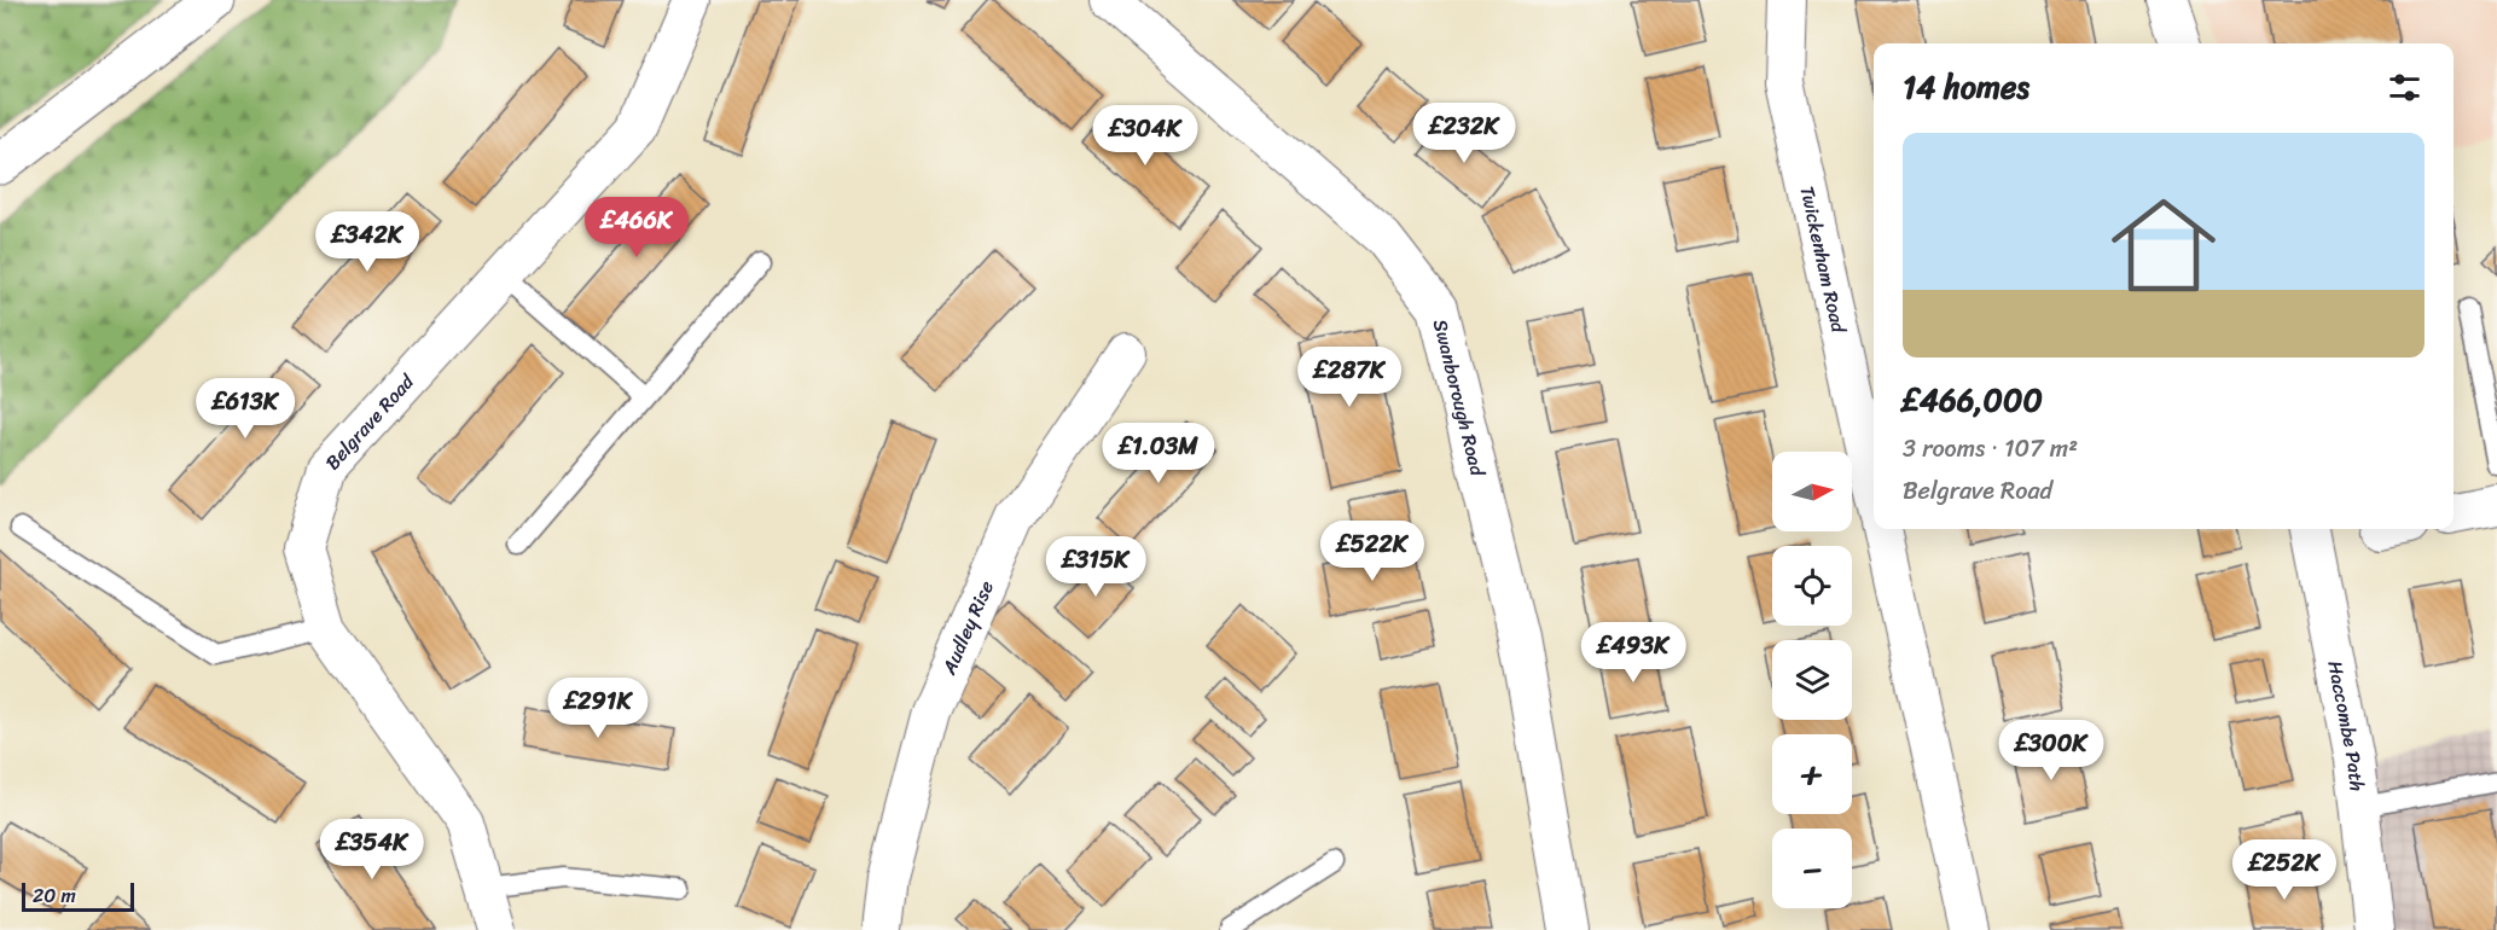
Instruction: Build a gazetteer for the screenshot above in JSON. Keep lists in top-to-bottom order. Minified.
{"streets":{"street":["Twickenham Road","Swanborough Road","Belgrave Road","Audley Rise","Haccombe Path"]},"scale_bar":"20 m","north":"right","page":{"heading":"14 homes","price":["£232K","£304K","£466K","£342K","£287K","£613K","£1.03M","£522K","£315K","£493K","£291K","£300K","£354K","£252K"],"list":[{"name":"£466,000","note":"3 rooms · 107 m² · Belgrave Road"}],"map_buttons":["+","−"],"scale":"20 m"}}
